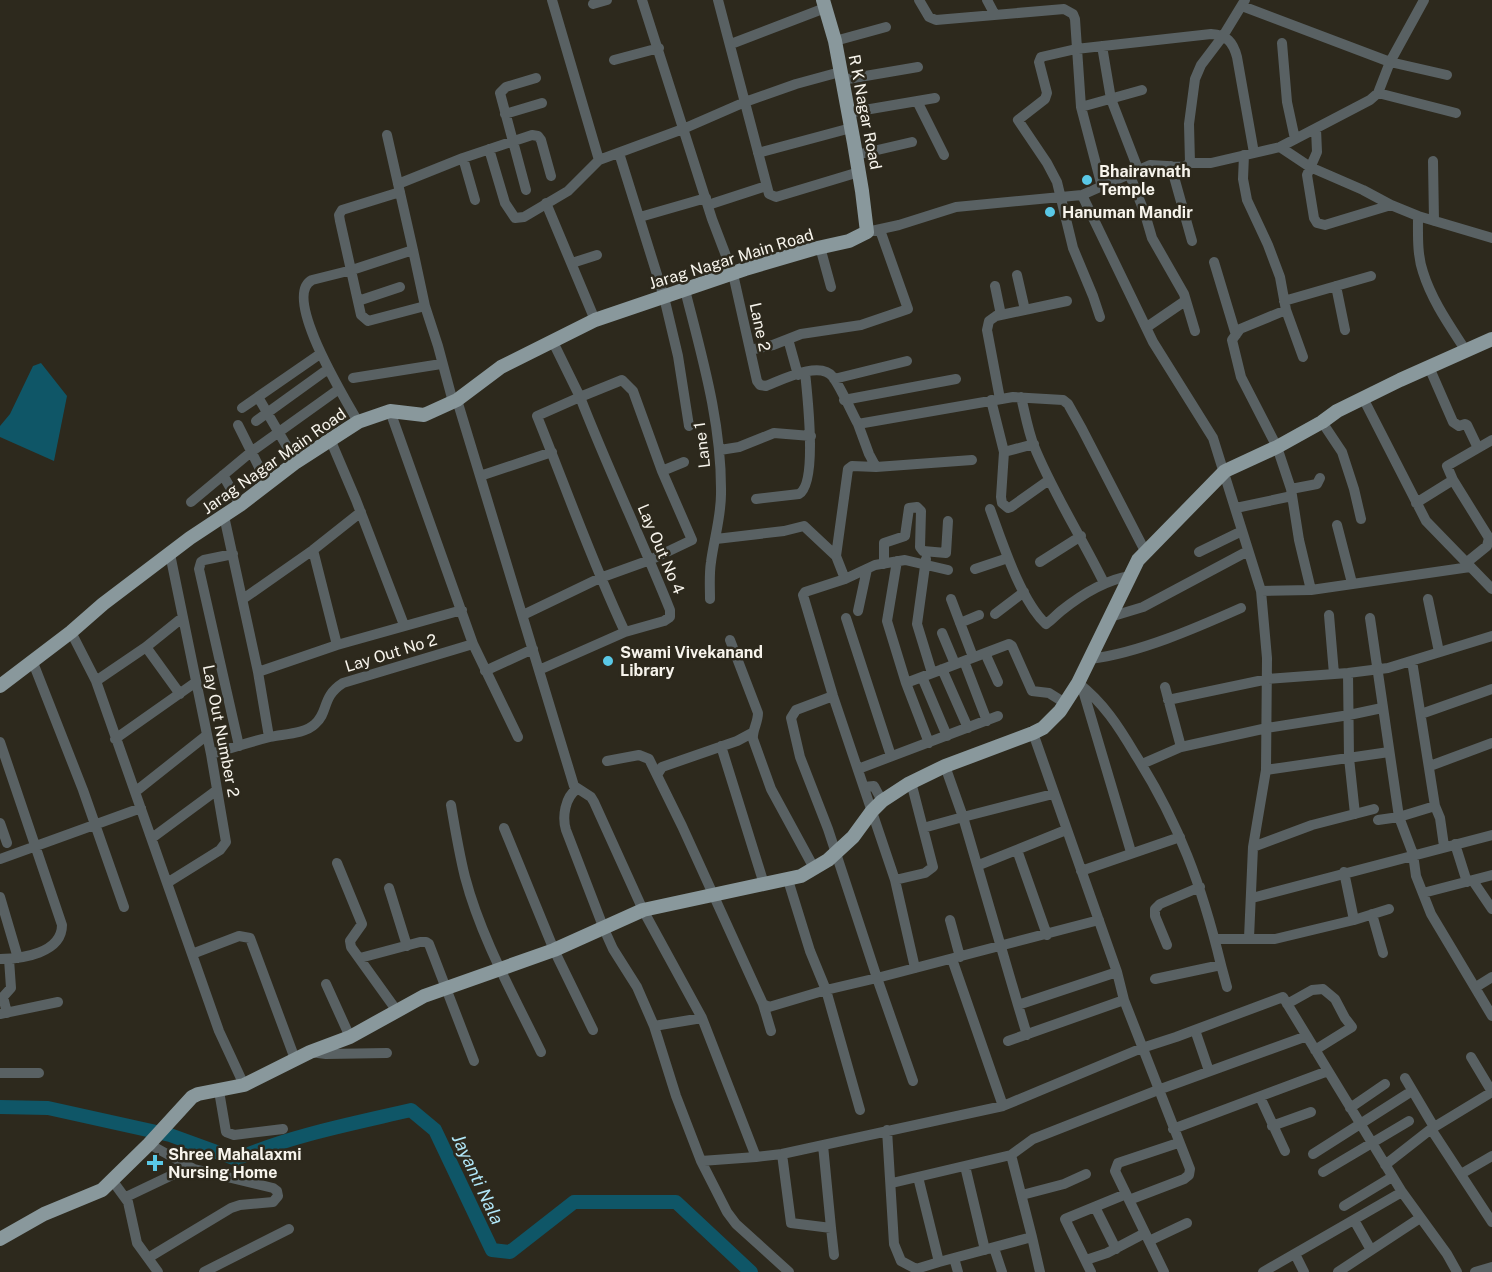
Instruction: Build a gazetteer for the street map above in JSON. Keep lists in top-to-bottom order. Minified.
{"streets":{"main road":["R K Nagar Road","Jarag Nagar Main Road"],"street":["Lane 2","Lane 1","Lay Out No 4","Lay Out No 2","Lay Out Number 2"]},"crossings":[["R K Nagar Road","Jarag Nagar Main Road"],["Jarag Nagar Main Road","Lane 2"],["Jarag Nagar Main Road","Lane 1"],["Jarag Nagar Main Road","Lay Out No 4"],["Jarag Nagar Main Road","Lay Out Number 2"]],"water":["Jayanti Nala"],"places":{"other":["Bhairavnath Temple","Hanuman Mandir","Swami Vivekanand Library"],"health":["Shree Mahalaxmi Nursing Home"]}}
